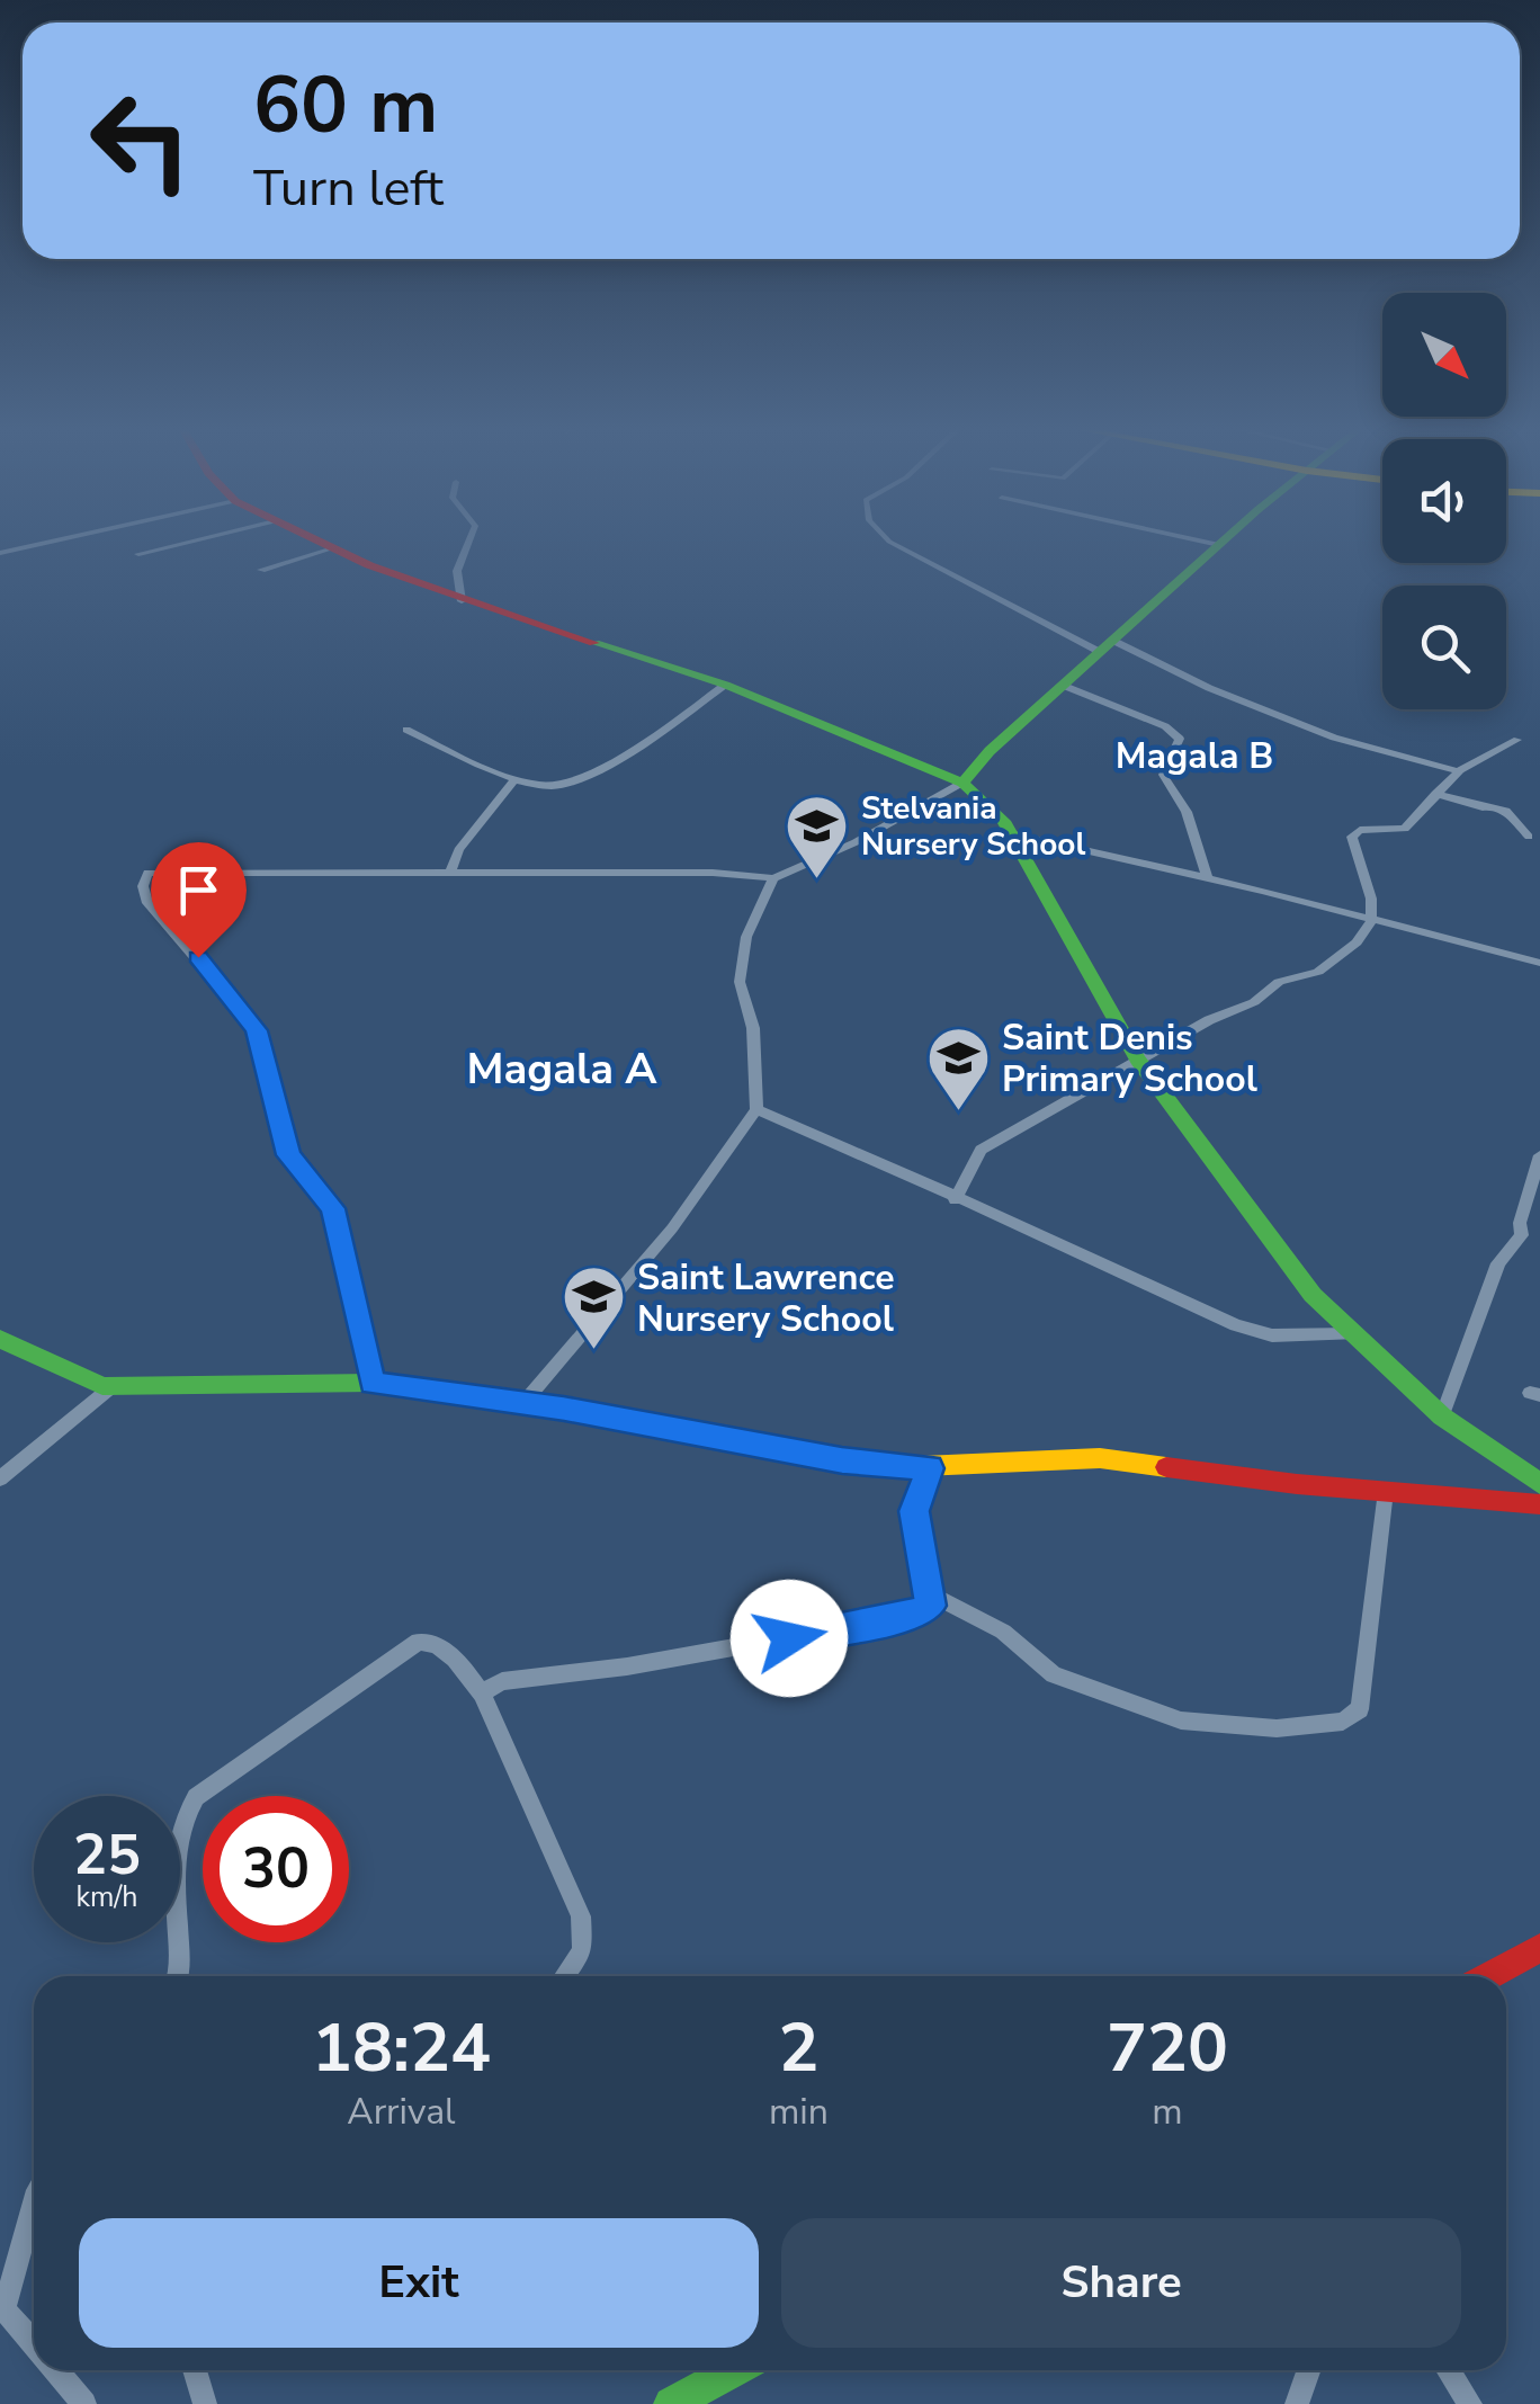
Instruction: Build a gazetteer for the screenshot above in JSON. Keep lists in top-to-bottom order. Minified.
{"districts":["Magala B","Magala A"],"places":{"school or university":["Stelvania Nursery School","Saint Denis Primary School","Saint Lawrence Nursery School"]},"north":"bottom right","page":{"turn":["60 m","Turn left"],"speed":"25 km/h","limit":"30","eta":["18:24","Arrival","2","min","720","m"],"buttons":["Exit","Share"]}}
